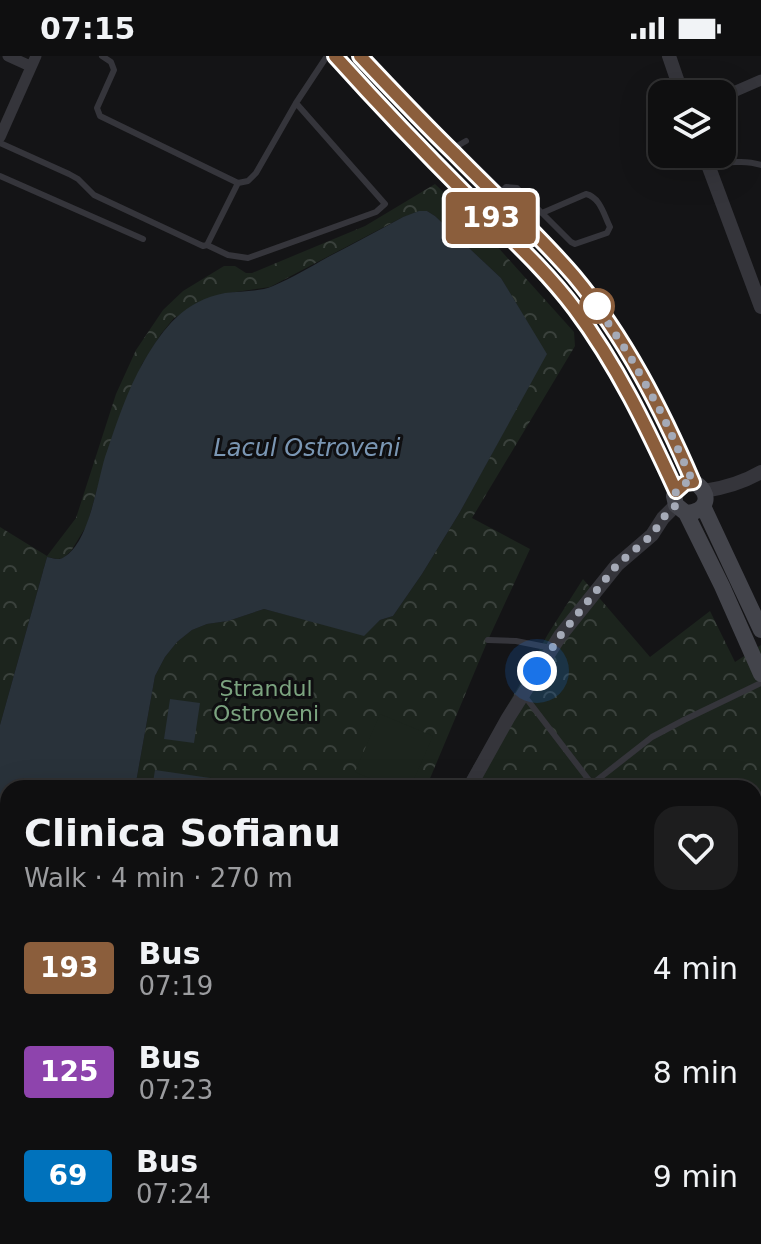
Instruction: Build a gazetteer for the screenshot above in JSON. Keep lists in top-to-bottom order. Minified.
{"water":["Lacul Ostroveni"],"parks":["Ștrandul Ostroveni"],"lines":["bus line 193"],"page":{"status":"07:15","on_map":"193","heading":["Clinica Sofianu","Walk · 4 min · 270 m"],"list":[{"mark":"193","name":"Bus","note":"07:19","value":"4 min"},{"mark":"125","name":"Bus","note":"07:23","value":"8 min"},{"mark":"69","name":"Bus","note":"07:24","value":"9 min"}]}}
